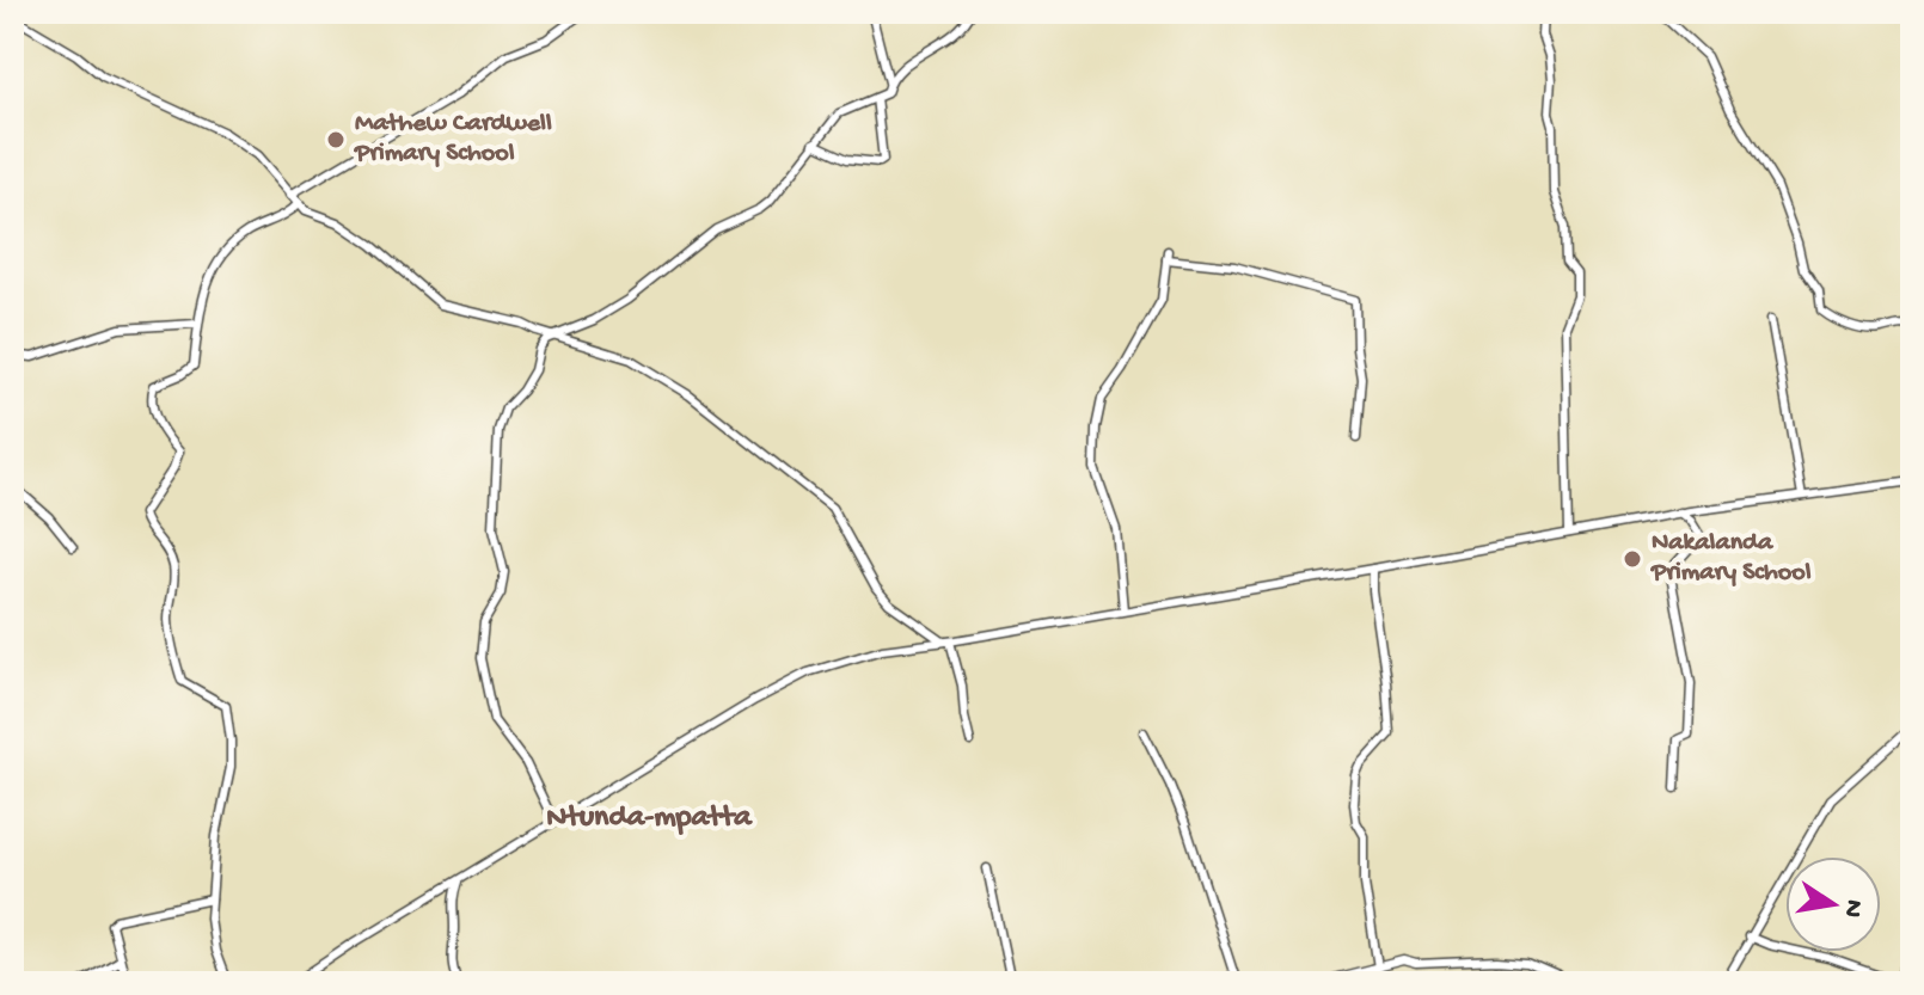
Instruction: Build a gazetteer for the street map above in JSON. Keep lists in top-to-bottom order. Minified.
{"districts":["Ntunda-mpatta"],"places":["Mathew Cardwell Primary School","Nakalanda Primary School"],"north":"right"}
